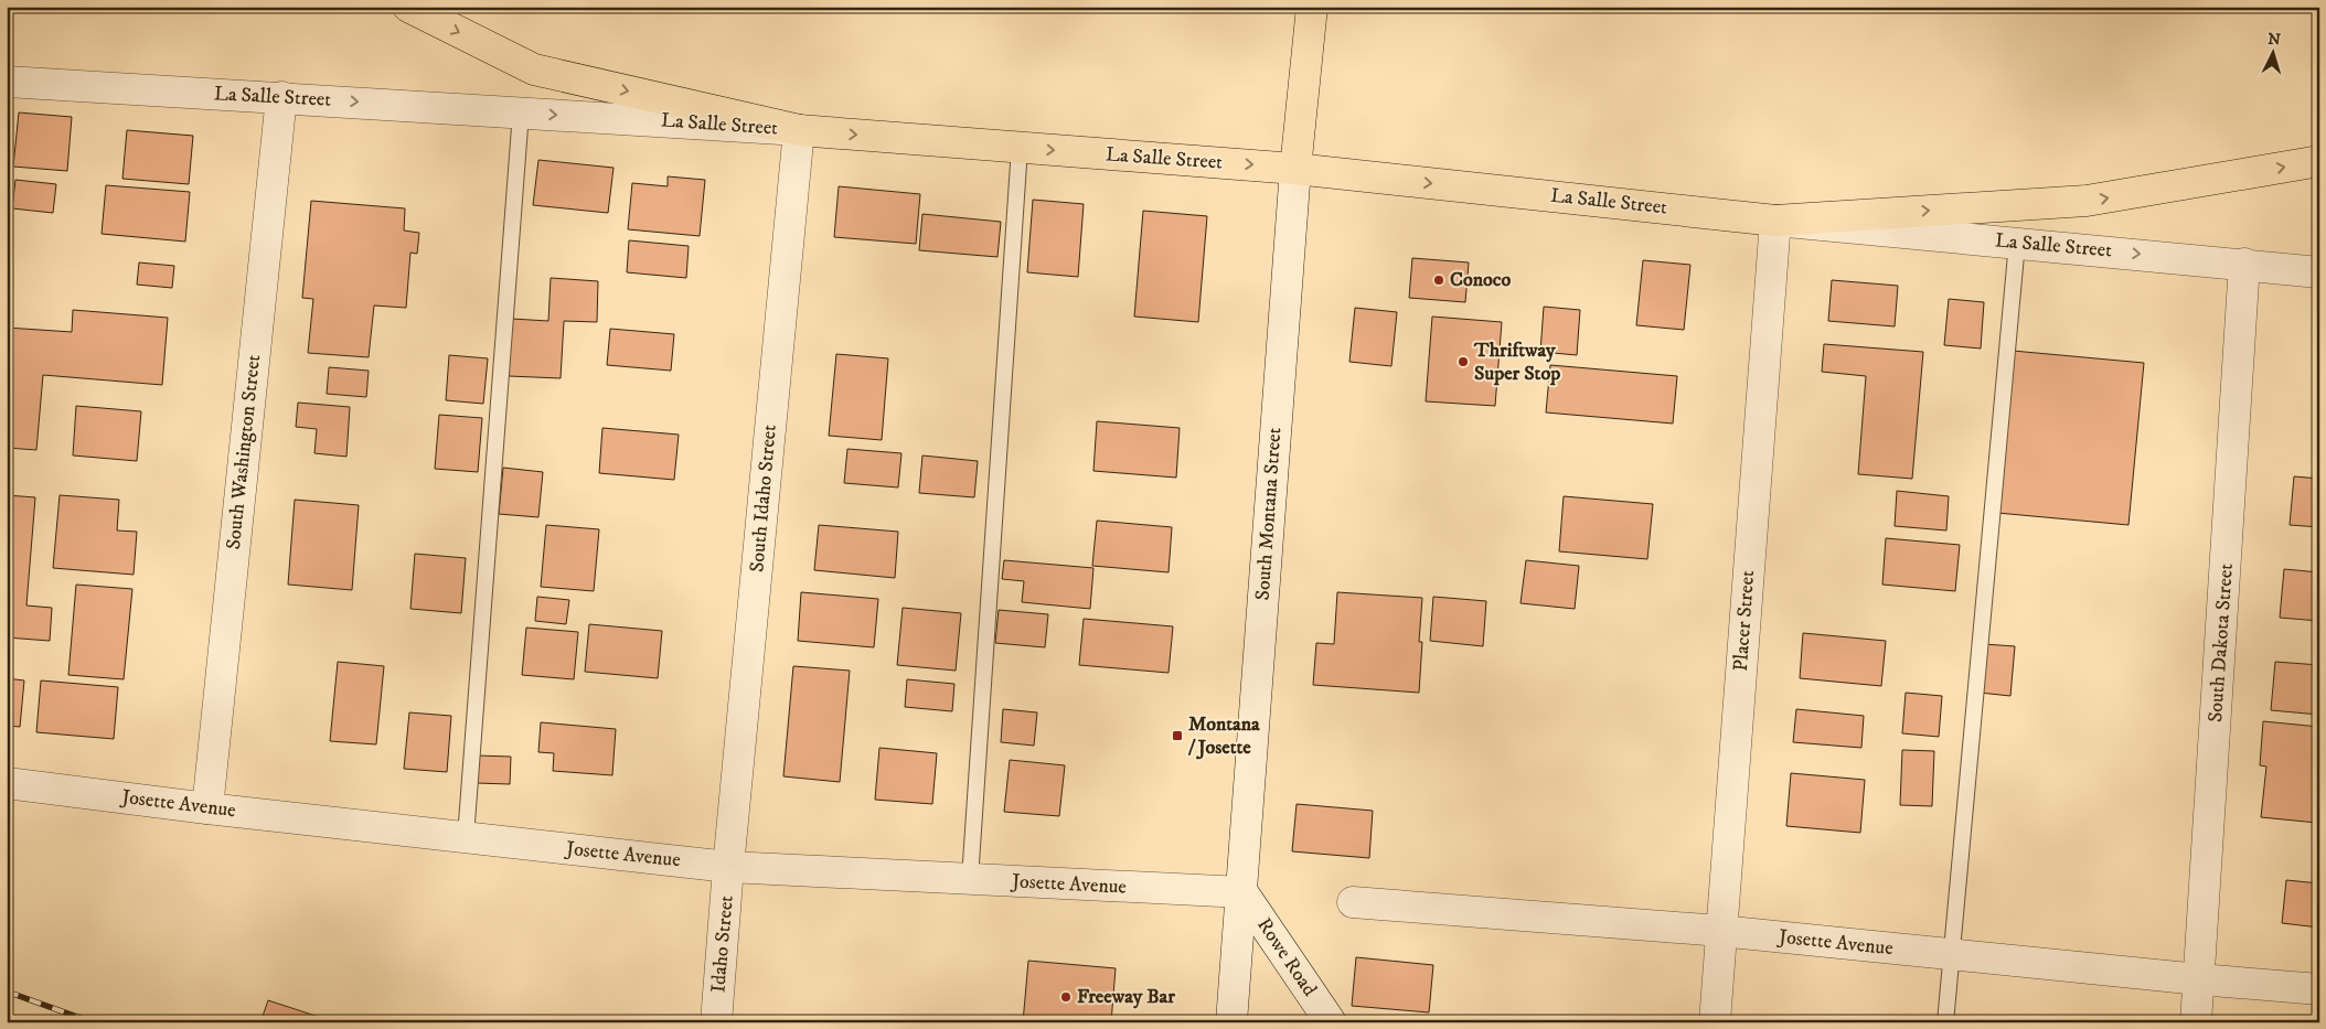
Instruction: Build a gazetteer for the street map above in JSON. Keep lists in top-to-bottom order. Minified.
{"streets":{"main road":["La Salle Street","South Montana Street"],"street":["South Washington Street","South Idaho Street","Placer Street","South Dakota Street","Josette Avenue","Idaho Street","Rowe Road"]},"crossings":[["La Salle Street","South Washington Street"],["La Salle Street","South Idaho Street"],["La Salle Street","South Montana Street"],["La Salle Street","Placer Street"],["La Salle Street","South Dakota Street"],["South Washington Street","Josette Avenue"],["South Idaho Street","Josette Avenue"],["South Idaho Street","Idaho Street"],["South Montana Street","Josette Avenue"],["South Montana Street","Rowe Road"],["Placer Street","Josette Avenue"],["South Dakota Street","Josette Avenue"],["Josette Avenue","Idaho Street"],["Josette Avenue","Rowe Road"]],"one_way":["La Salle Street"],"places":{"other":["Conoco","Thriftway Super Stop","Freeway Bar"],"transit":["Montana / Josette"]},"north":"top"}
